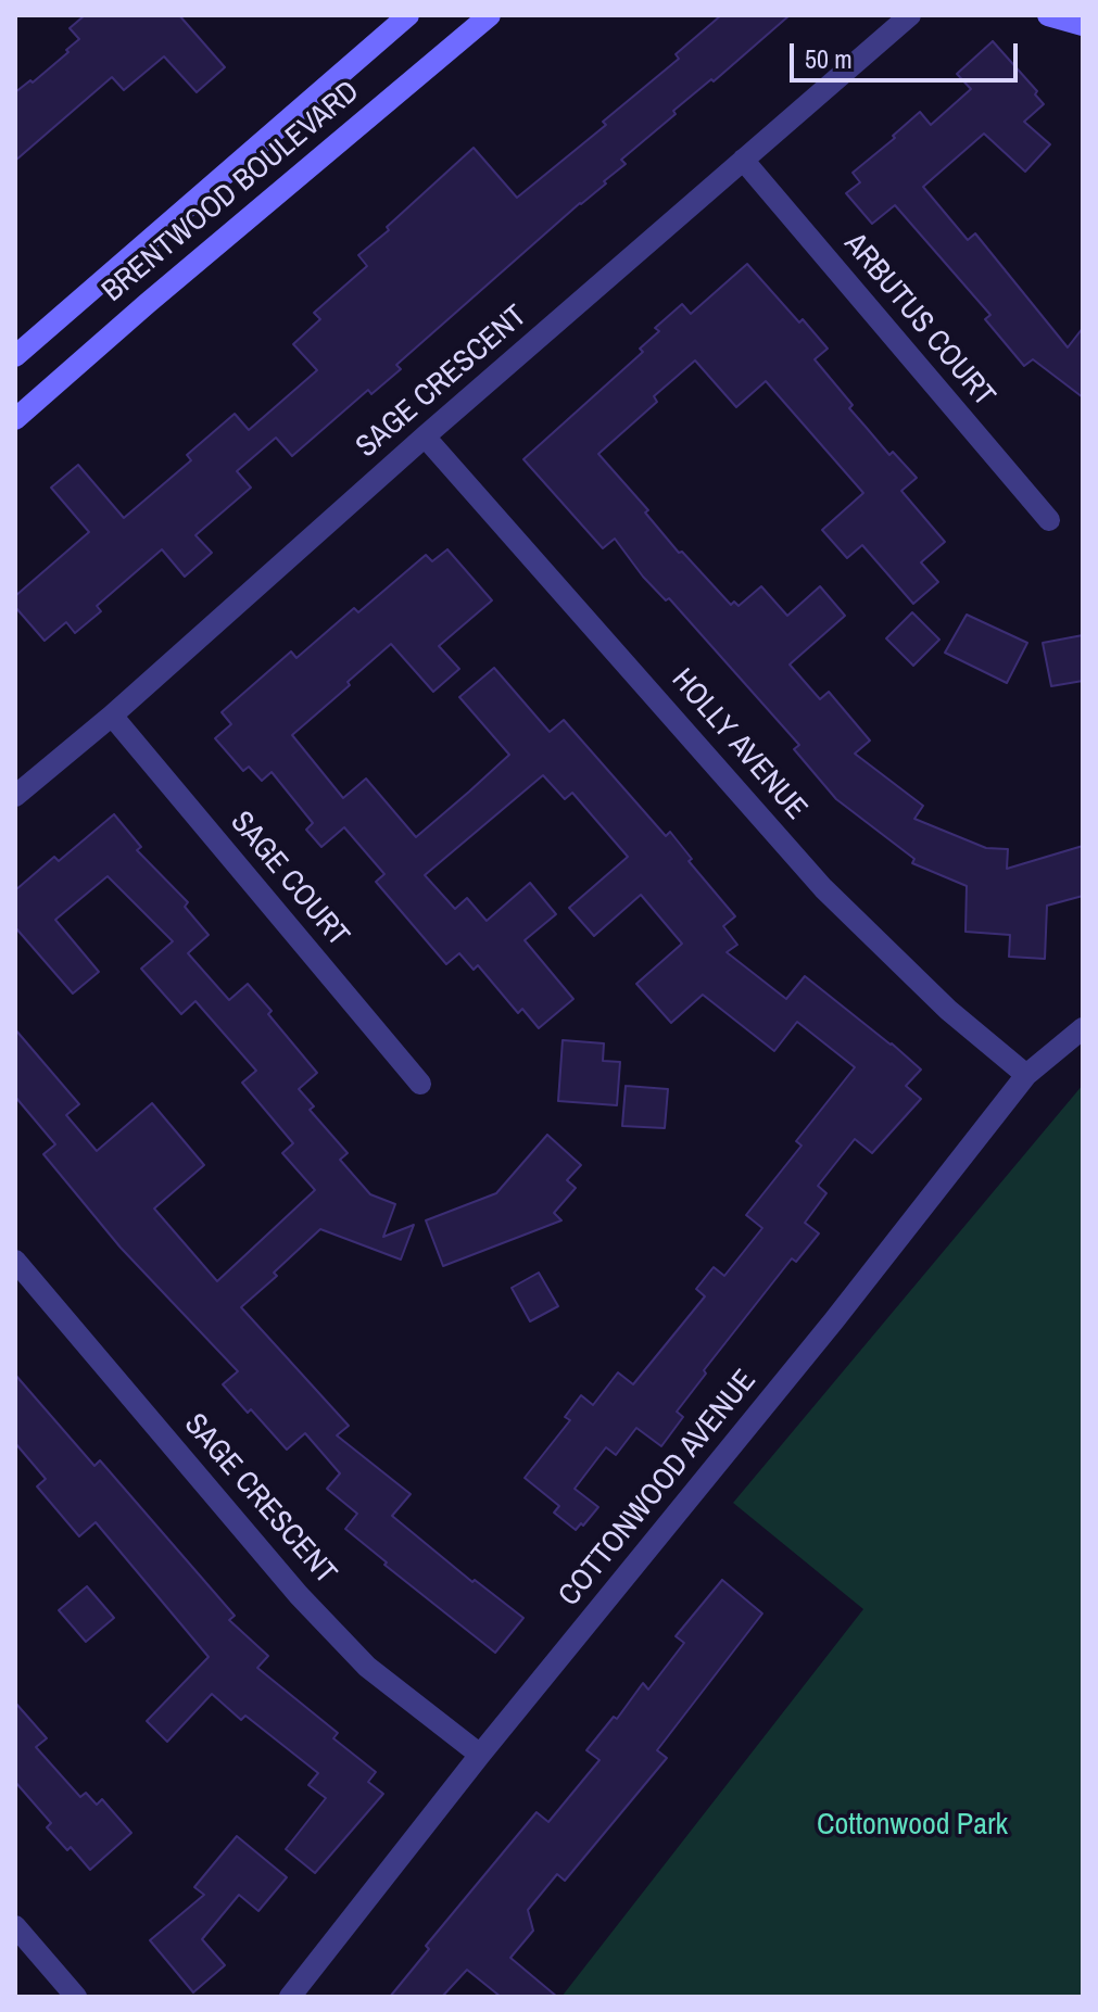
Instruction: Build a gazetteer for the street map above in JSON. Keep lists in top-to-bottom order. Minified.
{"streets":{"main road":["BRENTWOOD BOULEVARD"],"street":["ARBUTUS COURT","SAGE CRESCENT","HOLLY AVENUE","SAGE COURT","COTTONWOOD AVENUE"]},"crossings":[["ARBUTUS COURT","SAGE CRESCENT"],["SAGE CRESCENT","HOLLY AVENUE"],["SAGE CRESCENT","SAGE COURT"],["SAGE CRESCENT","COTTONWOOD AVENUE"],["HOLLY AVENUE","COTTONWOOD AVENUE"]],"parks":["Cottonwood Park"],"scale_bar":"50 m"}
